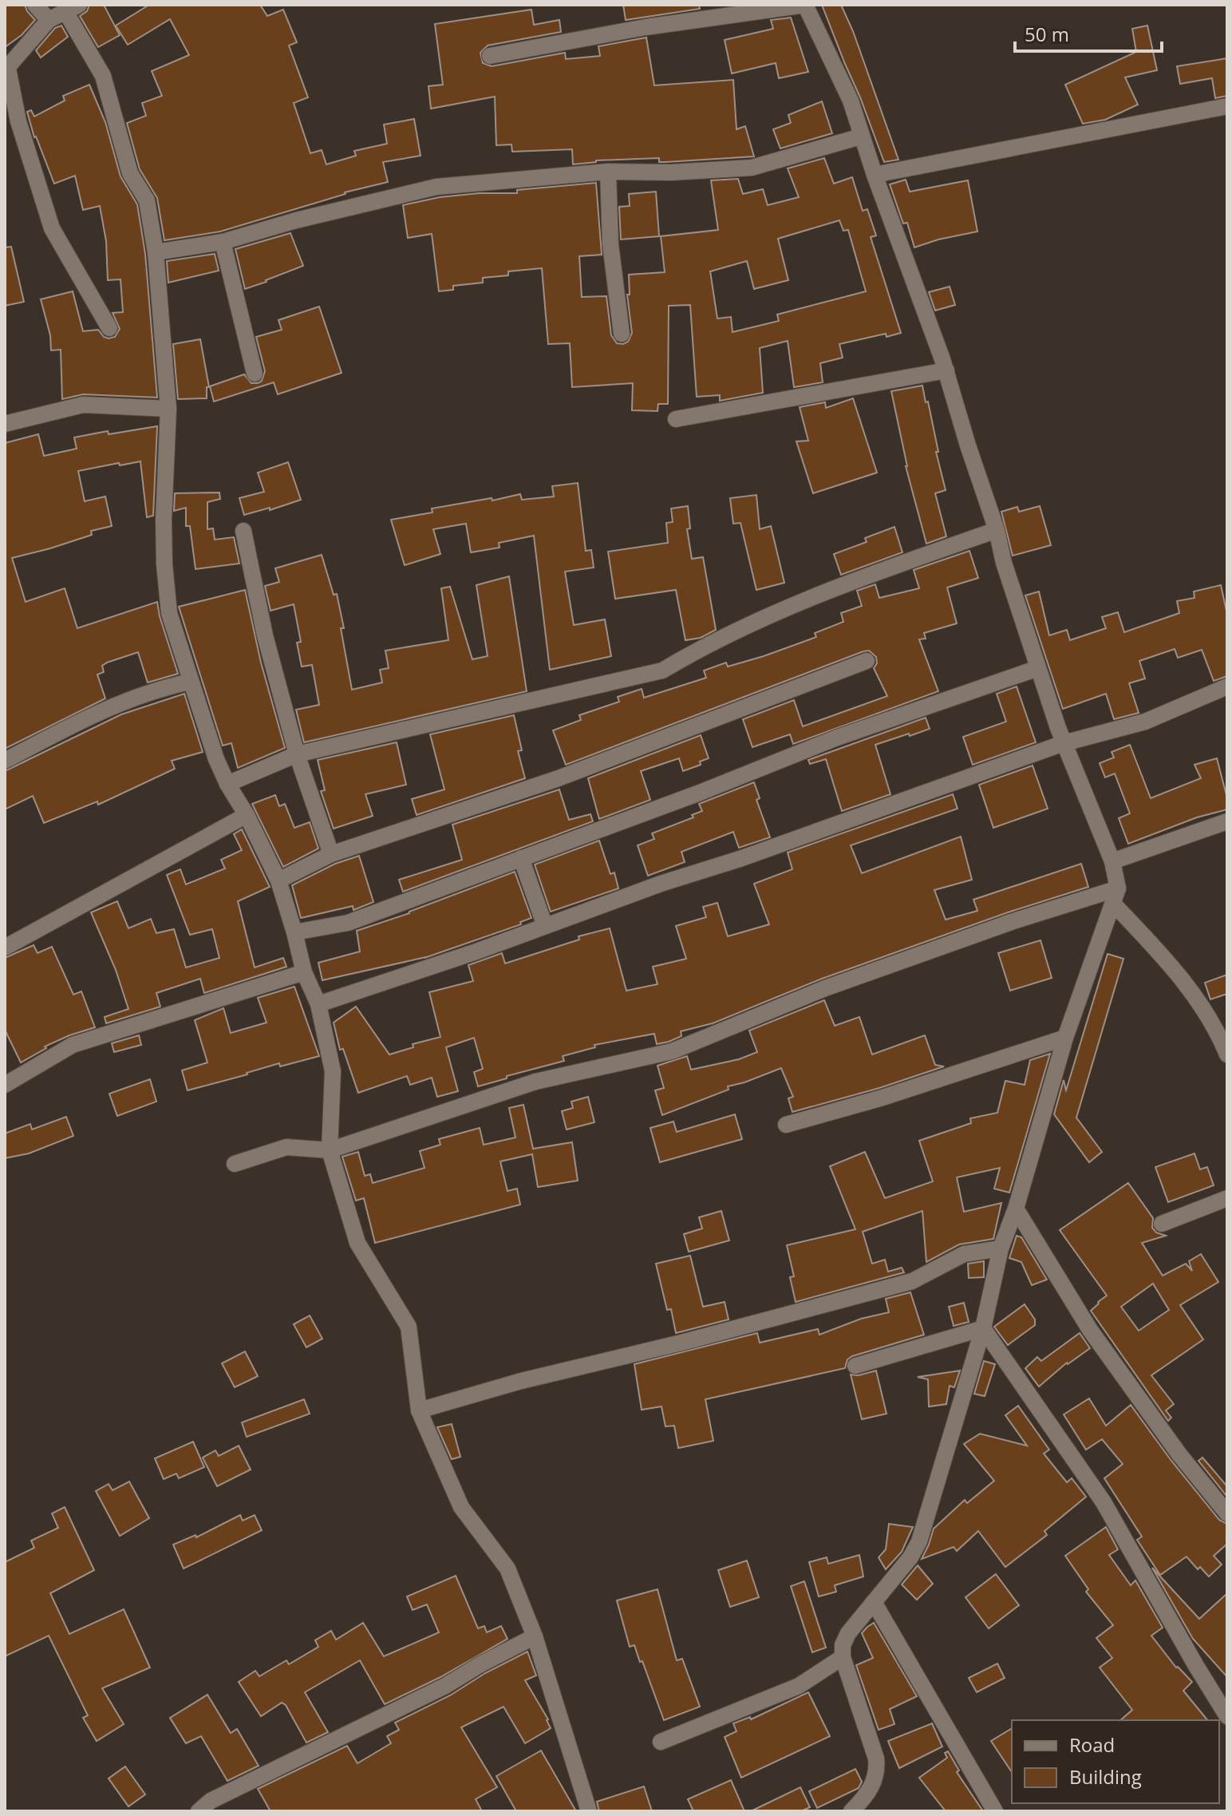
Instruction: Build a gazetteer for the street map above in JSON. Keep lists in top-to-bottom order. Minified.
{"legend":["Road","Building"],"scale_bar":"50 m"}
